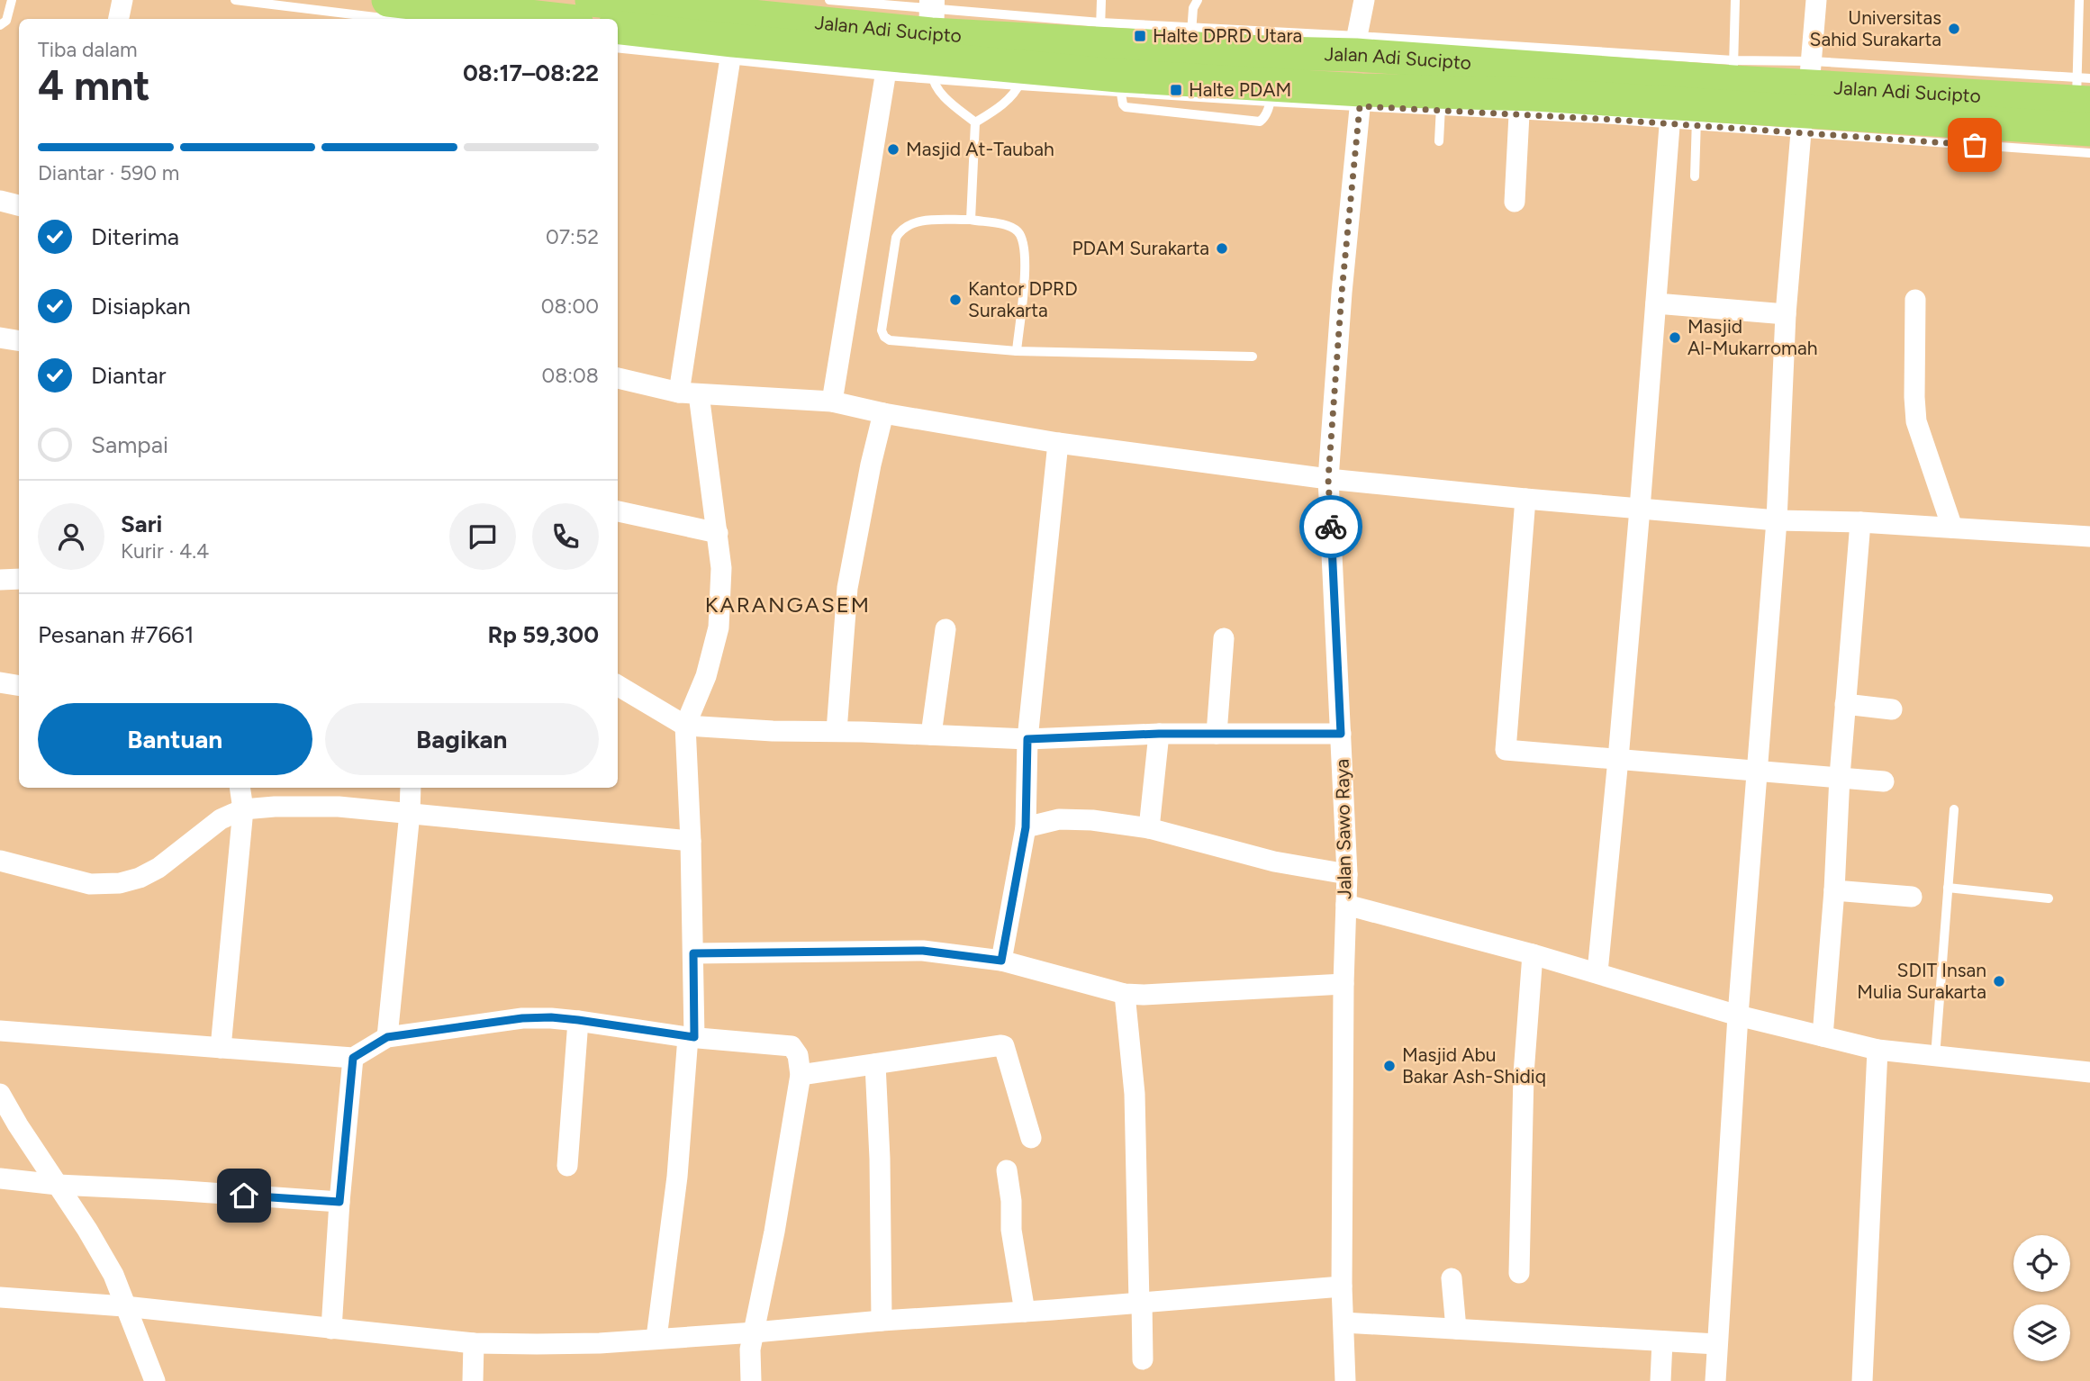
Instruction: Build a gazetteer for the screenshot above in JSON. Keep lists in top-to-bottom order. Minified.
{"streets":{"highway":["Jalan Adi Sucipto"],"street":["Jalan Sawo Raya"]},"crossings":[["Jalan Adi Sucipto","Jalan Sawo Raya"]],"districts":["KARANGASEM"],"places":{"other":["Universitas Sahid Surakarta","Masjid At-Taubah","PDAM Surakarta","Kantor DPRD Surakarta","Masjid Al-Mukarromah","SDIT Insan Mulia Surakarta","Masjid Abu Bakar Ash-Shidiq"],"transit":["Halte DPRD Utara","Halte PDAM"]},"page":{"heading":["4 mnt","Tiba dalam","08:17–08:22"],"panel":["Sari","Kurir · 4.4","Pesanan #7661","Rp 59,300"],"bar":"Diantar · 590 m","list":[["Diterima","07:52"],["Disiapkan","08:00"],["Diantar","08:08"],"Sampai"],"buttons":["Bantuan","Bagikan"]}}
